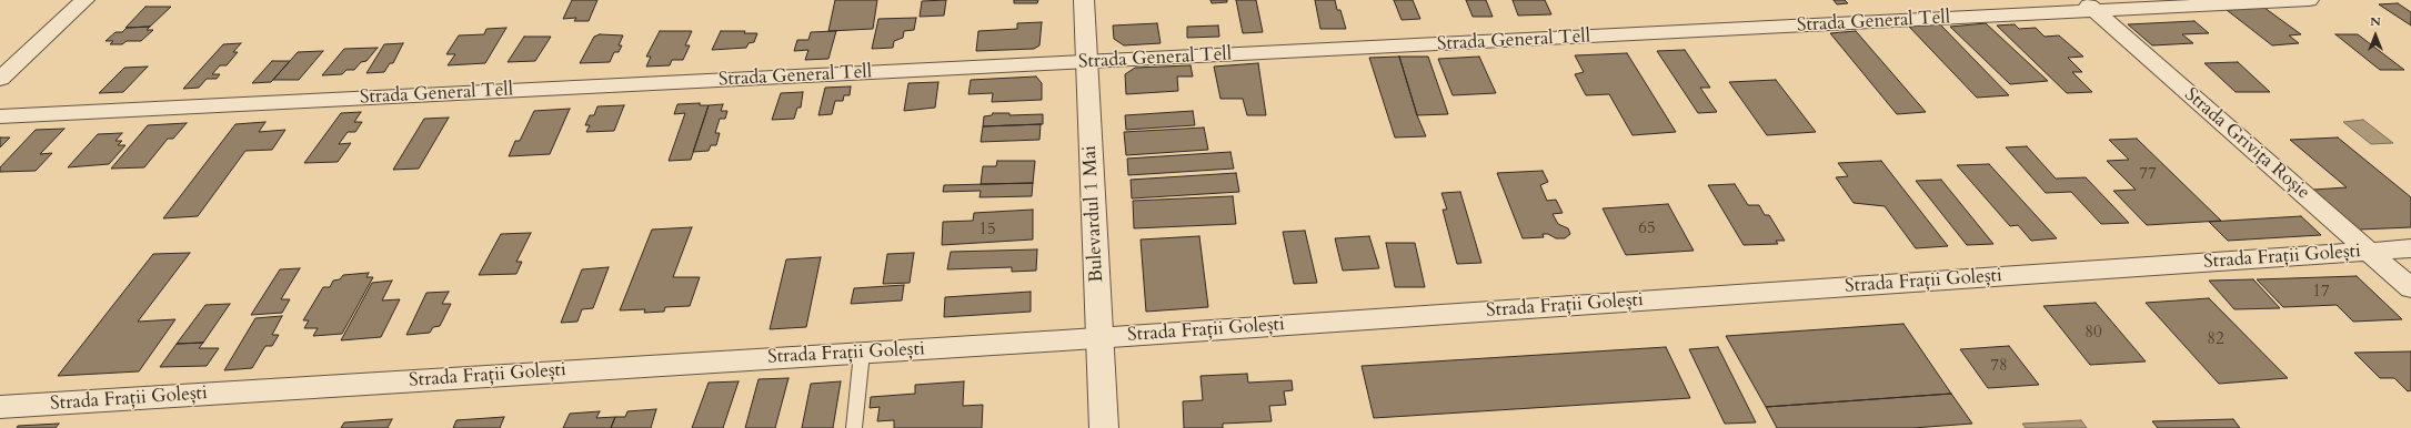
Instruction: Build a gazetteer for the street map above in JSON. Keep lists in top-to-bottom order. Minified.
{"streets":{"street":["Strada General Tell","Strada Grivița Roșie","Bulevardul 1 Mai","Strada Frații Golești"]},"crossings":[["Strada General Tell","Strada Grivița Roșie"],["Strada General Tell","Bulevardul 1 Mai"],["Strada Grivița Roșie","Strada Frații Golești"],["Bulevardul 1 Mai","Strada Frații Golești"]],"house_numbers":["77","65","15","17","80","82","78"],"north":"top"}
